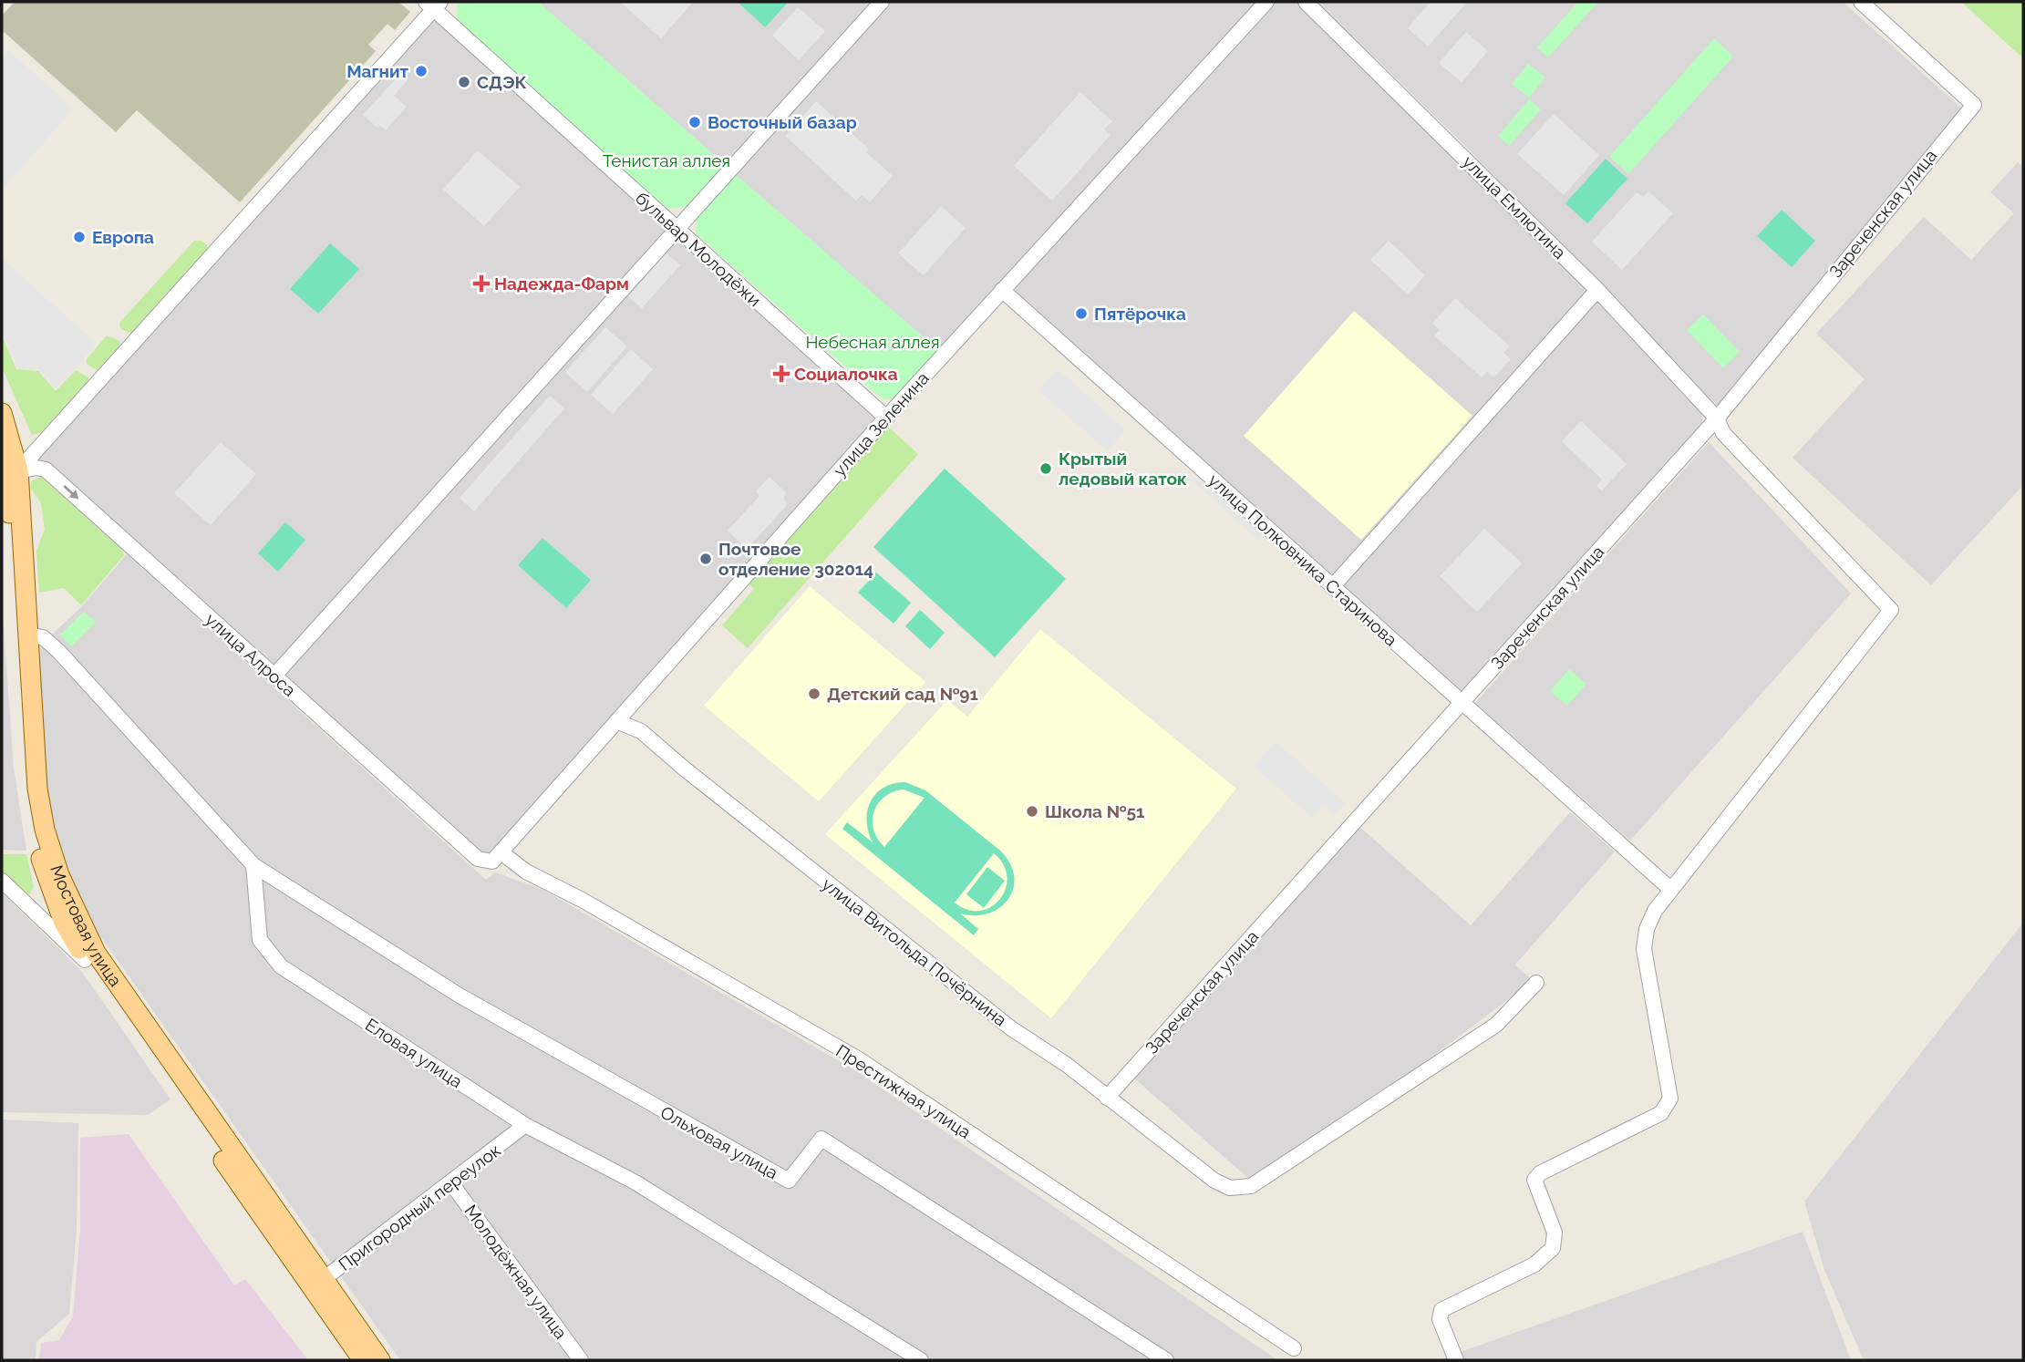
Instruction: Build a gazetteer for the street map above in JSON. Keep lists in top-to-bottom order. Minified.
{"streets":{"main road":["Мостовая улица"],"street":["улица Емлютина","Зареченская улица","бульвар Молодёжи","улица Зеленина","улица Полковника Старинова","улица Алроса","улица Витольда Почёрнина","Еловая улица","Престижная улица","Ольховая улица","Пригородный переулок","Молодёжная улица"]},"crossings":[["улица Емлютина","Зареченская улица"],["улица Емлютина","улица Полковника Старинова"],["Зареченская улица","улица Полковника Старинова"],["Зареченская улица","улица Витольда Почёрнина"],["бульвар Молодёжи","улица Зеленина"],["улица Зеленина","улица Полковника Старинова"],["улица Зеленина","улица Алроса"],["улица Зеленина","улица Витольда Почёрнина"],["улица Зеленина","Престижная улица"],["улица Алроса","Мостовая улица"],["улица Алроса","Престижная улица"],["Мостовая улица","Пригородный переулок"],["Еловая улица","Ольховая улица"],["Еловая улица","Пригородный переулок"],["Пригородный переулок","Молодёжная улица"]],"one_way":["улица Алроса"],"parks":["Тенистая аллея","Небесная аллея"],"places":{"other":["Магнит","СДЭК","Восточный базар","Европа","Пятёрочка","Крытый ледовый каток","Почтовое отделение 302014","Детский сад №91","Школа №51"],"health":["Надежда-Фарм","Социалочка"]}}
